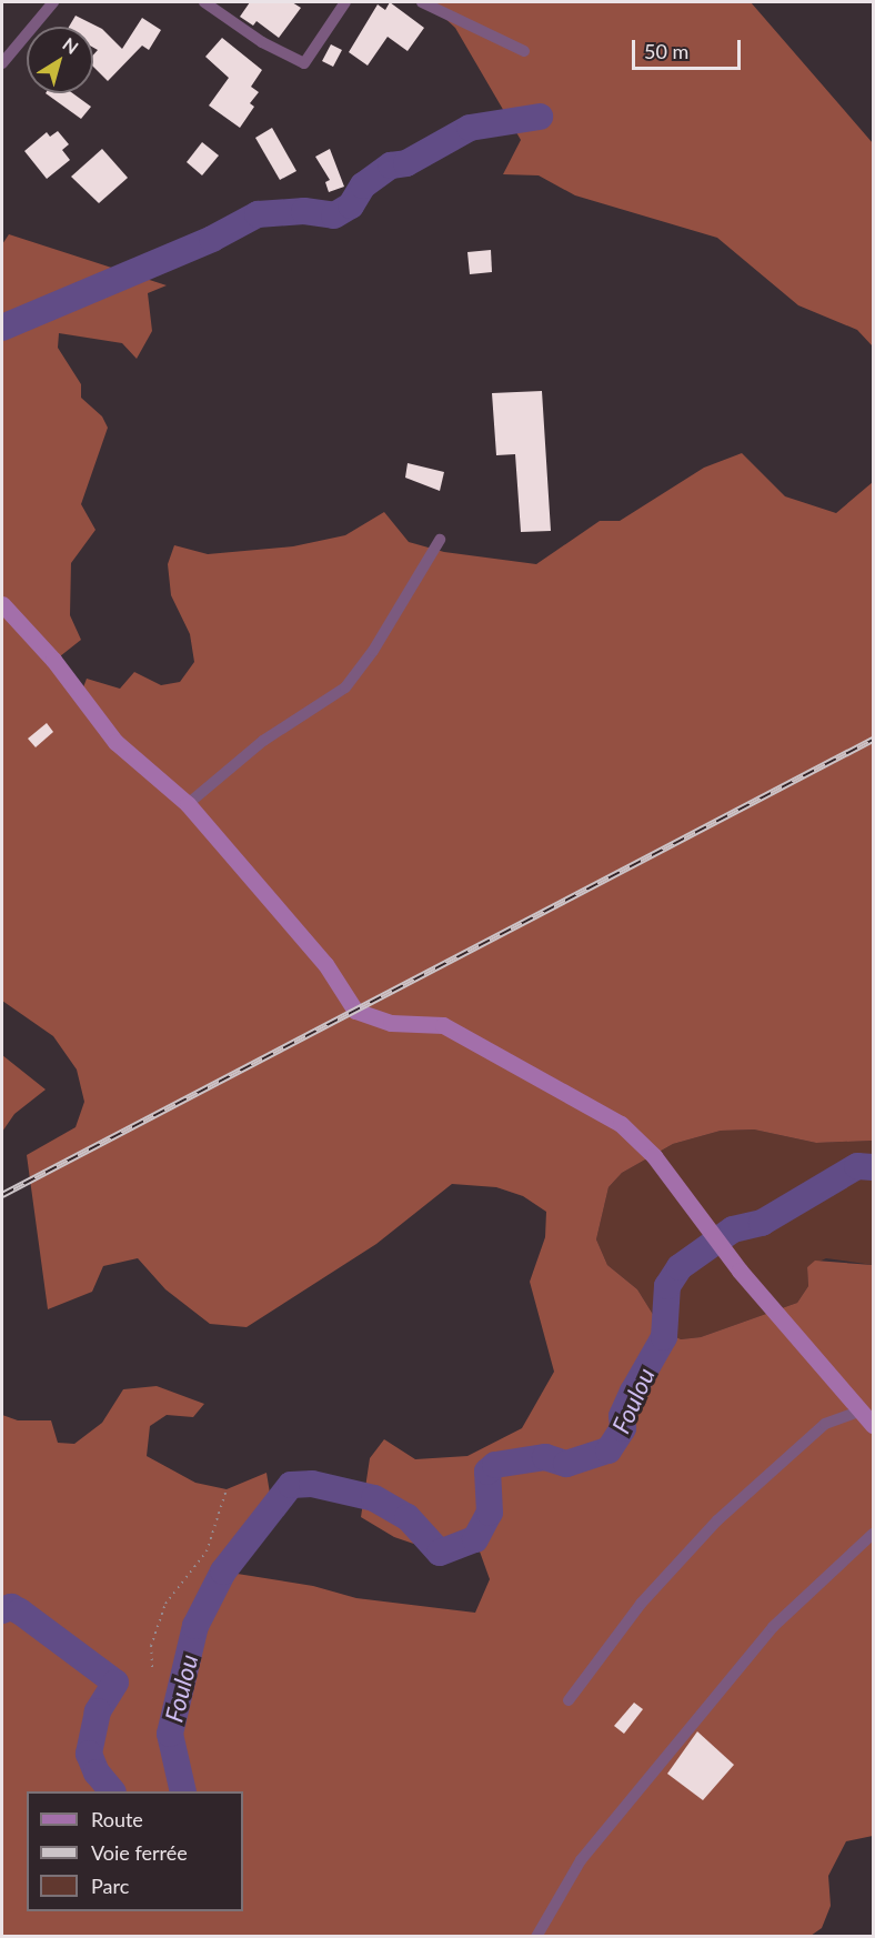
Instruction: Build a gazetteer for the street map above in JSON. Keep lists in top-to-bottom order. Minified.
{"water":["Foulou"],"legend":["Route","Voie ferrée","Parc"],"scale_bar":"50 m","north":"top right"}
